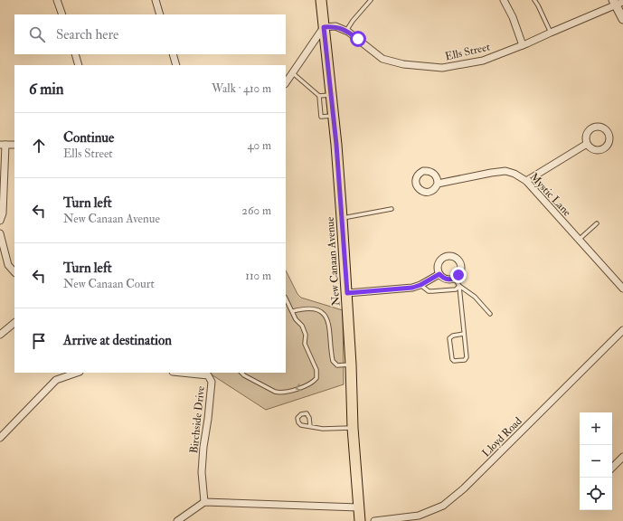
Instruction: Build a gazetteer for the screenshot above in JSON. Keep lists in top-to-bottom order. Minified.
{"streets":{"main road":["New Canaan Avenue"],"street":["Ells Street","Mystic Lane","Birchside Drive","Lloyd Road"]},"crossings":[["Ells Street","New Canaan Avenue"]],"page":{"search":"Search here","heading":["6 min","Walk · 410 m"],"list":[["Continue","Ells Street","40 m"],["Turn left","New Canaan Avenue","260 m"],["Turn left","New Canaan Court","110 m"],"Arrive at destination"],"map_buttons":["+","−"]}}
